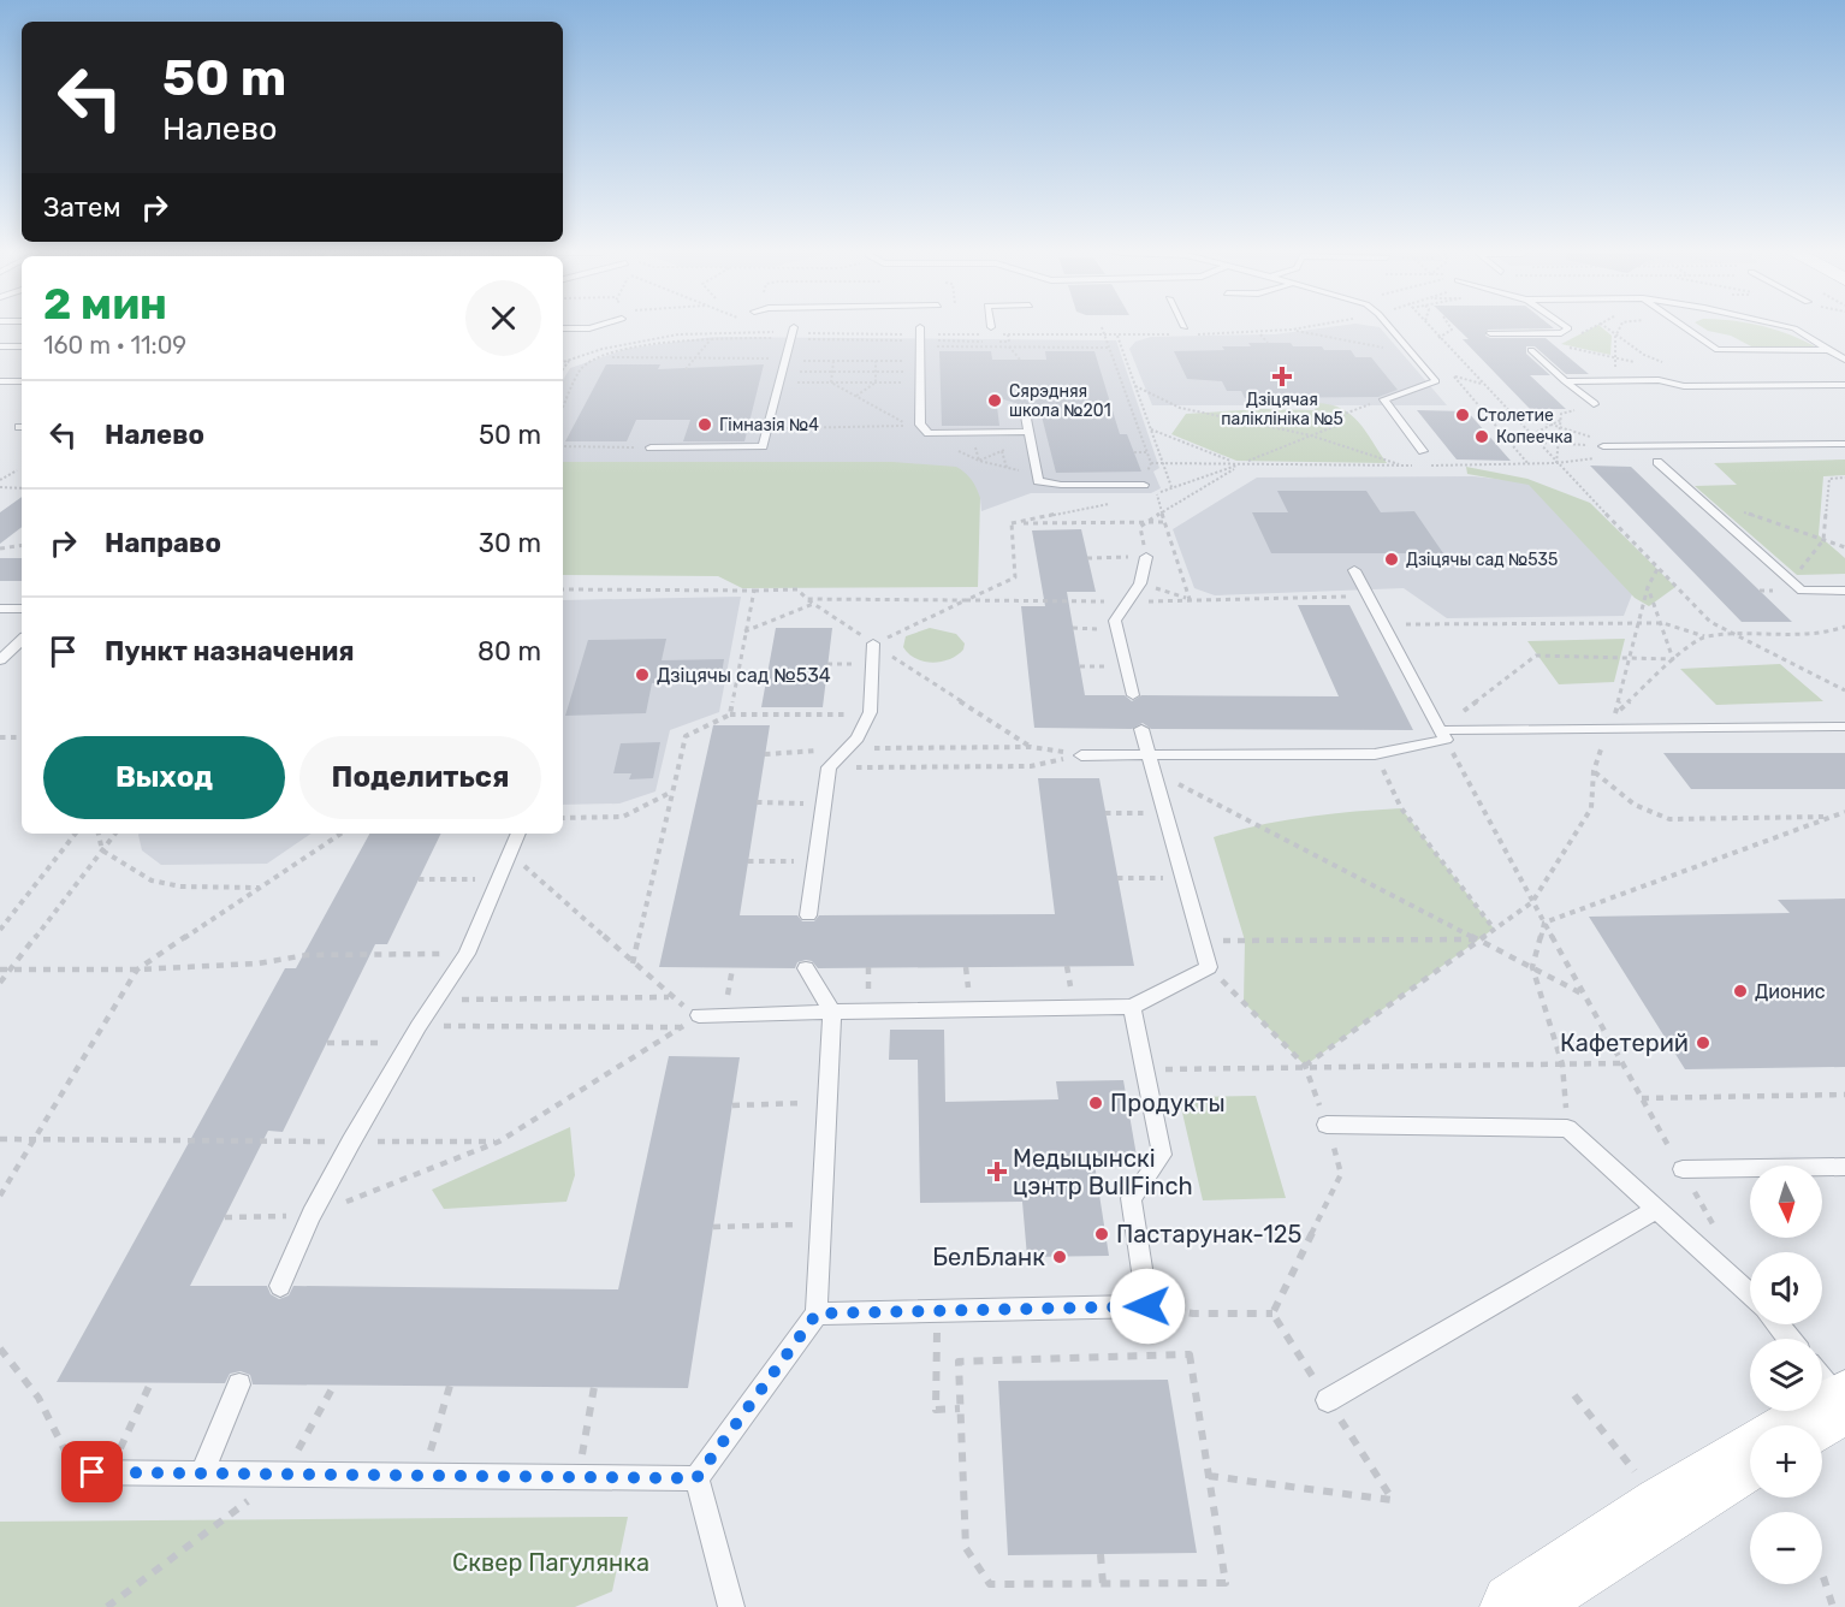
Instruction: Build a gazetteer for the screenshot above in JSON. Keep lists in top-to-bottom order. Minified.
{"parks":["Сквер Пагулянка"],"places":{"health":["Дзіцячая паліклініка №5","Медыцынскі цэнтр BullFinch"],"other":["Сярэдняя школа №201","Столетие","Гімназія №4","Копеечка","Дзіцячы сад №535","Дзіцячы сад №534","Дионис","Кафетерий","Продукты","Пастарунак-125","БелБланк"]},"north":"bottom","page":{"turn":["50 m","Налево"],"then":"Затем","heading":["2 мин","160 m · 11:09"],"list":[{"name":"Налево","value":"50 m"},{"name":"Направо","value":"30 m"},{"name":"Пункт назначения","value":"80 m"}],"buttons":["Выход","Поделиться"],"map_buttons":["+","−"]}}
